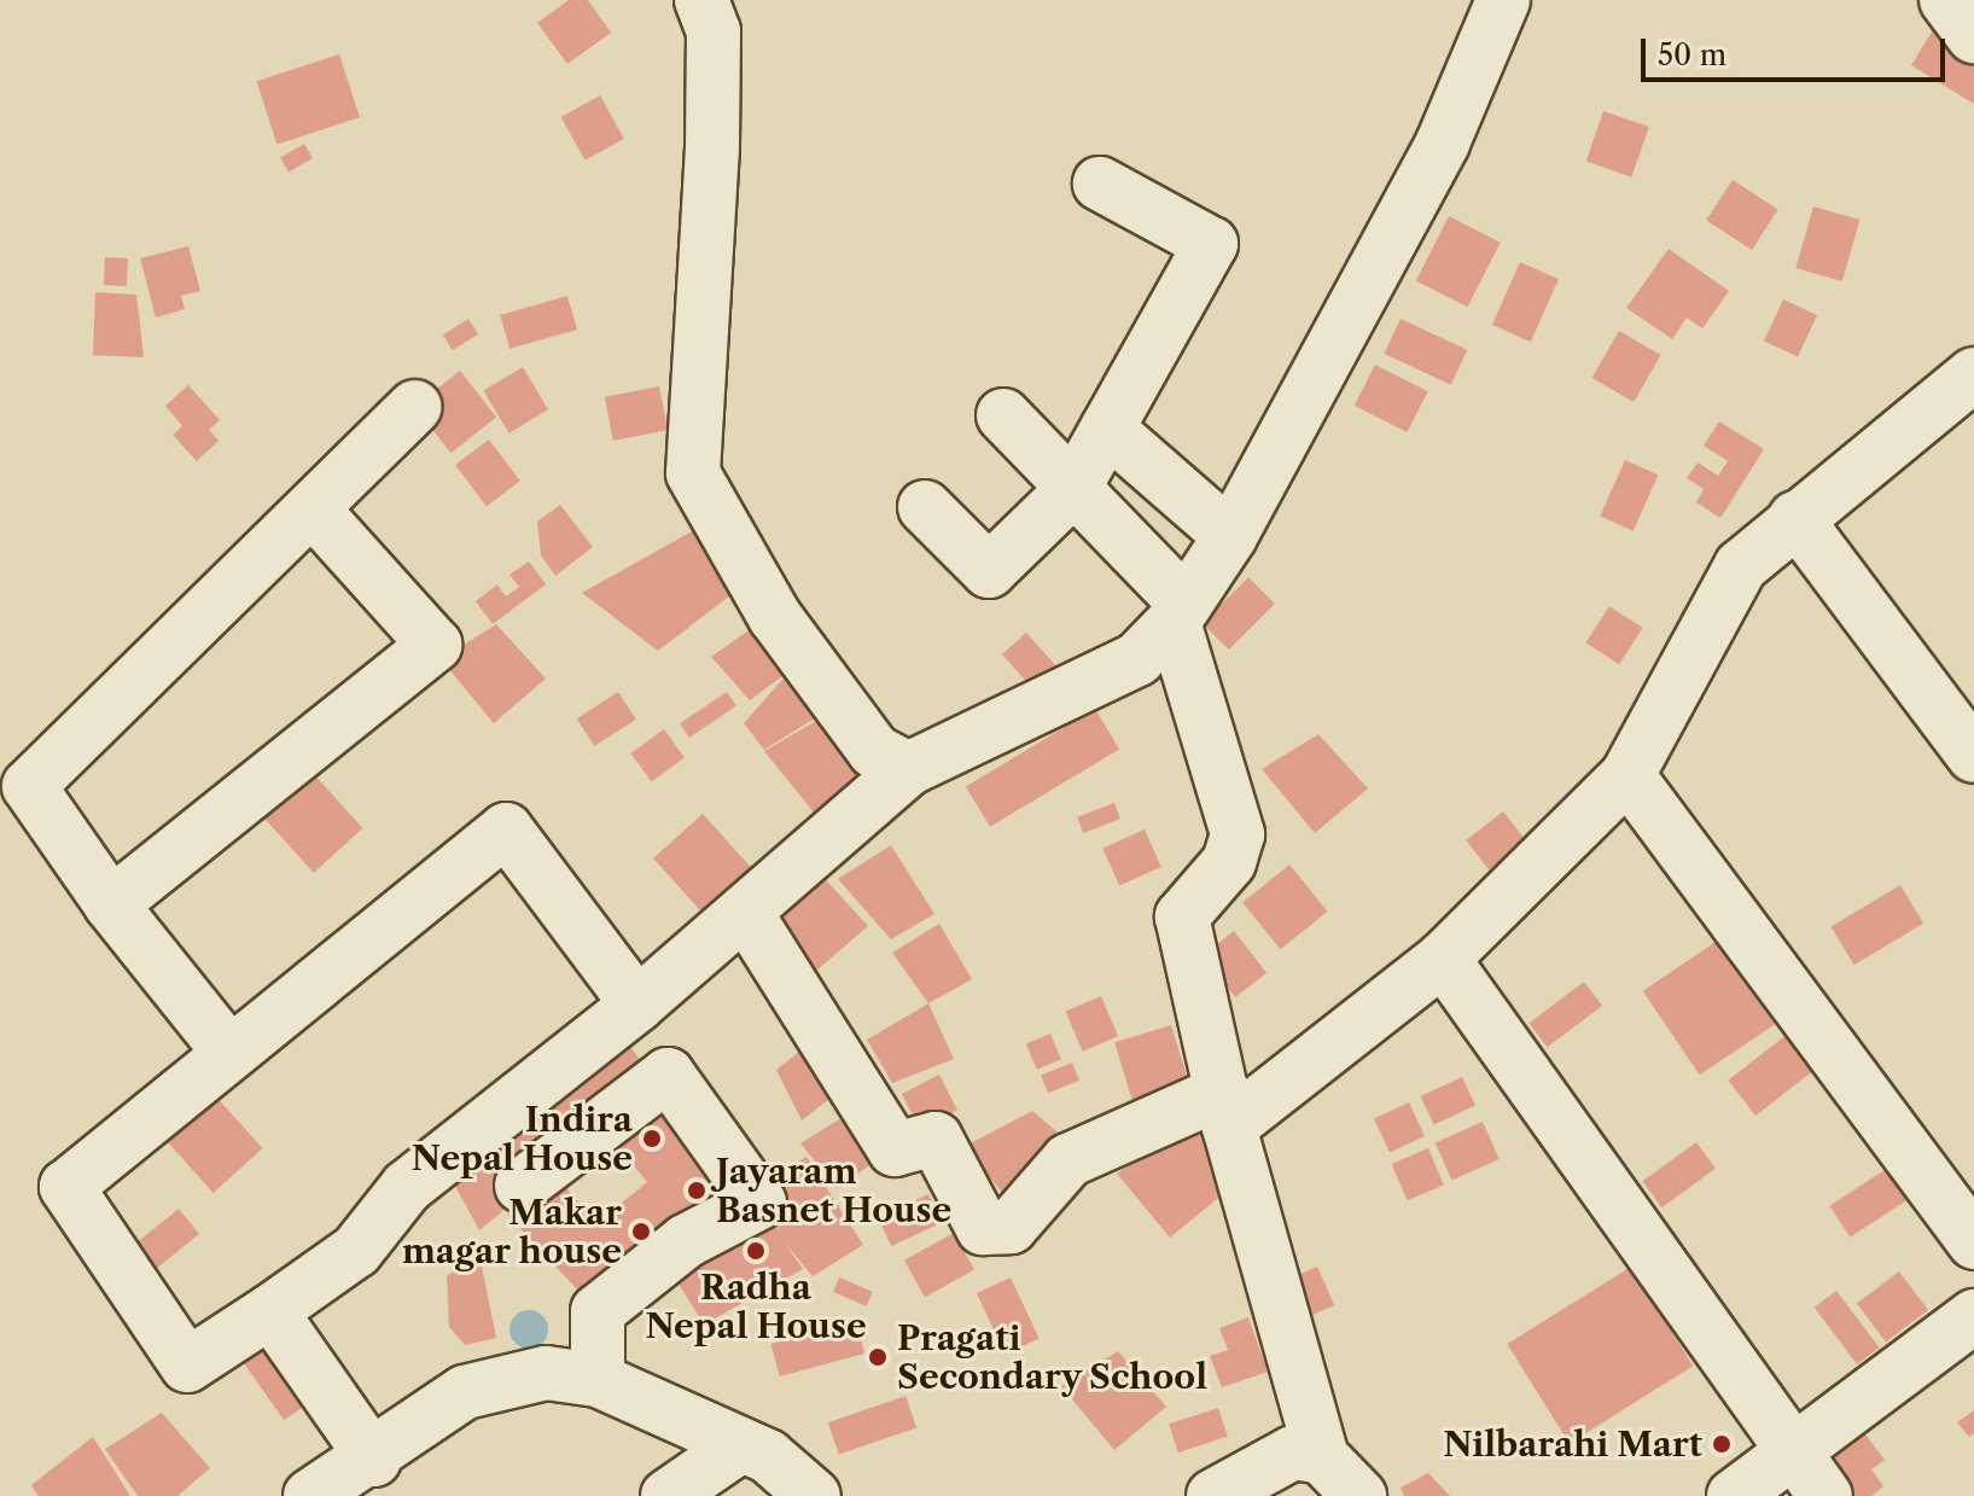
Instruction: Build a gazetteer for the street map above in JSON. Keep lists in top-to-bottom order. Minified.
{"places":["Indira Nepal House","Jayaram Basnet House","Makar magar house","Radha Nepal House","Pragati Secondary School","Nilbarahi Mart"],"scale_bar":"50 m"}
